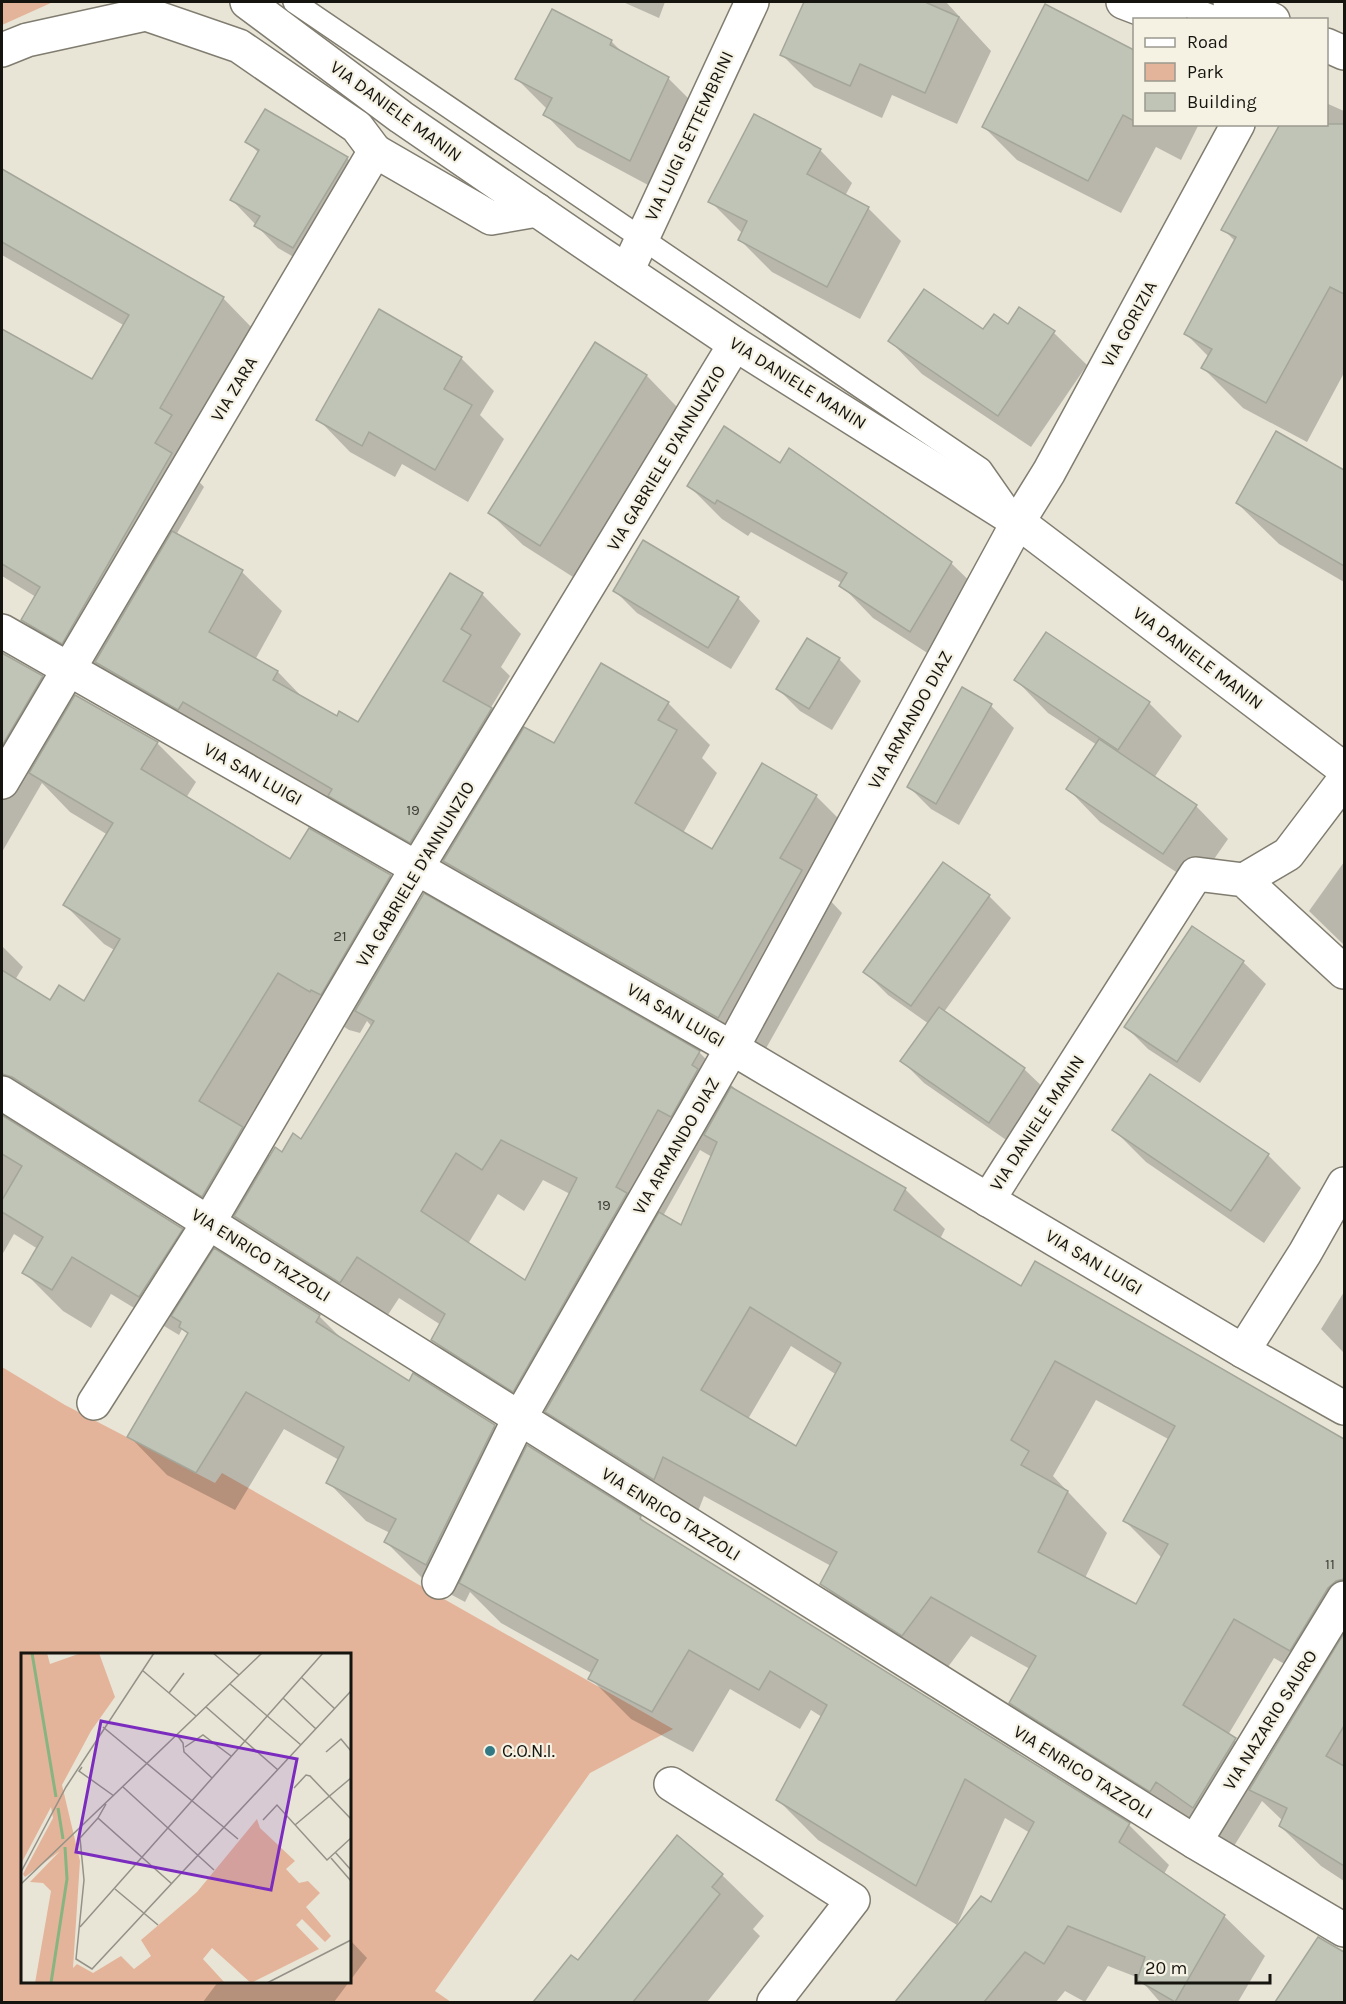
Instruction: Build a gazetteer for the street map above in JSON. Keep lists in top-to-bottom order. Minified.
{"streets":{"street":["VIA DANIELE MANIN","VIA LUIGI SETTEMBRINI","VIA GORIZIA","VIA ZARA","VIA GABRIELE D'ANNUNZIO","VIA ARMANDO DIAZ","VIA SAN LUIGI","VIA ENRICO TAZZOLI","VIA NAZARIO SAURO"]},"crossings":[["VIA DANIELE MANIN","VIA LUIGI SETTEMBRINI"],["VIA DANIELE MANIN","VIA GORIZIA"],["VIA DANIELE MANIN","VIA GABRIELE D'ANNUNZIO"],["VIA DANIELE MANIN","VIA ARMANDO DIAZ"],["VIA DANIELE MANIN","VIA SAN LUIGI"],["VIA GORIZIA","VIA ARMANDO DIAZ"],["VIA ZARA","VIA SAN LUIGI"],["VIA GABRIELE D'ANNUNZIO","VIA SAN LUIGI"],["VIA GABRIELE D'ANNUNZIO","VIA ENRICO TAZZOLI"],["VIA ARMANDO DIAZ","VIA SAN LUIGI"],["VIA ARMANDO DIAZ","VIA ENRICO TAZZOLI"],["VIA ENRICO TAZZOLI","VIA NAZARIO SAURO"]],"places":["C.O.N.I."],"house_numbers":["19","21","19","11"],"legend":["Road","Park","Building"],"scale_bar":"20 m"}
